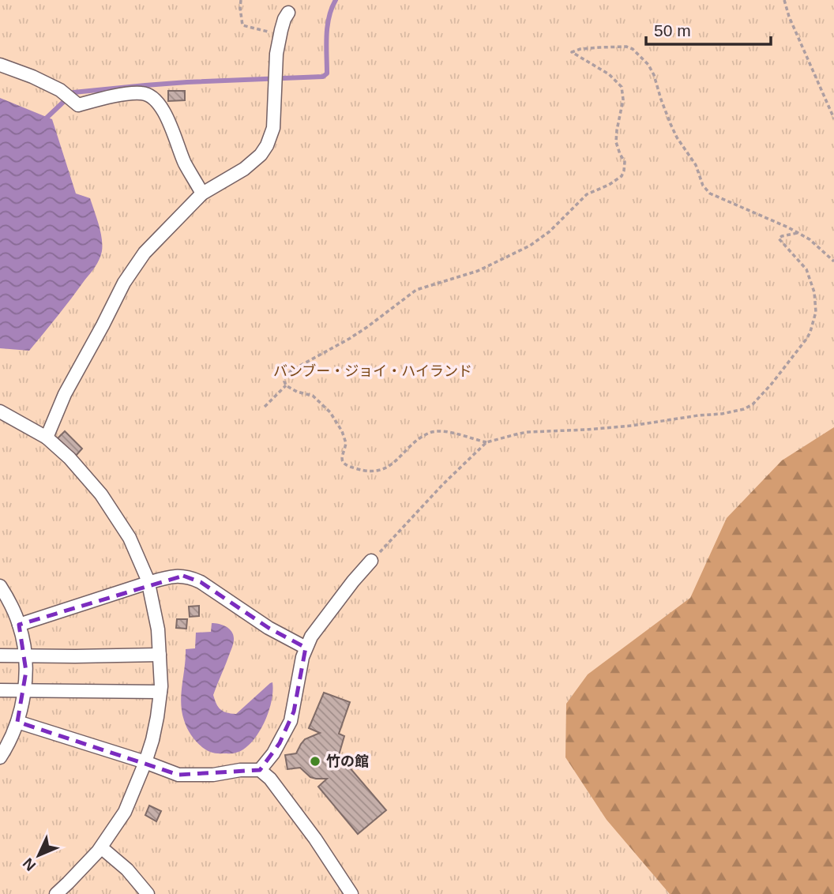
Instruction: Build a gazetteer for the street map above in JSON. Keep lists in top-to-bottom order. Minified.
{"parks":["バンブー・ジョイ・ハイランド"],"places":["竹の館"],"scale_bar":"50 m","north":"bottom left"}
